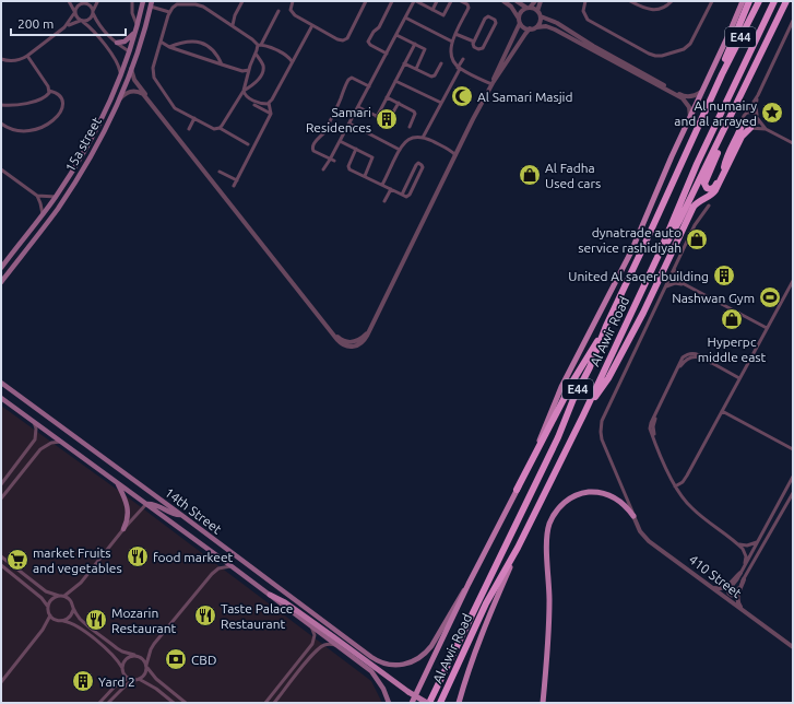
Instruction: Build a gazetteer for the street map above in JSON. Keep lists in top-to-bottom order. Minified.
{"streets":{"highway":["E44","Al Awir Road"],"main road":["15a street","14th Street"],"street":["410 Street"]},"crossings":[["E44","Al Awir Road"]],"places":{"mosque":["Al Samari Masjid"],"place":["Al numairy and al arrayed"],"building":["Samari Residences","United Al saqer building","Yard 2"],"shop":["Al Fadha Used cars","dynatrade auto service rashidiyah","Hyperpc middle east"],"sports":["Nashwan Gym"],"restaurant":["food markeet","Taste Palace Restaurant","Mozarin Restaurant"],"supermarket":["market Fruits and vegetables"],"bank":["CBD"]},"scale_bar":"200 m"}
